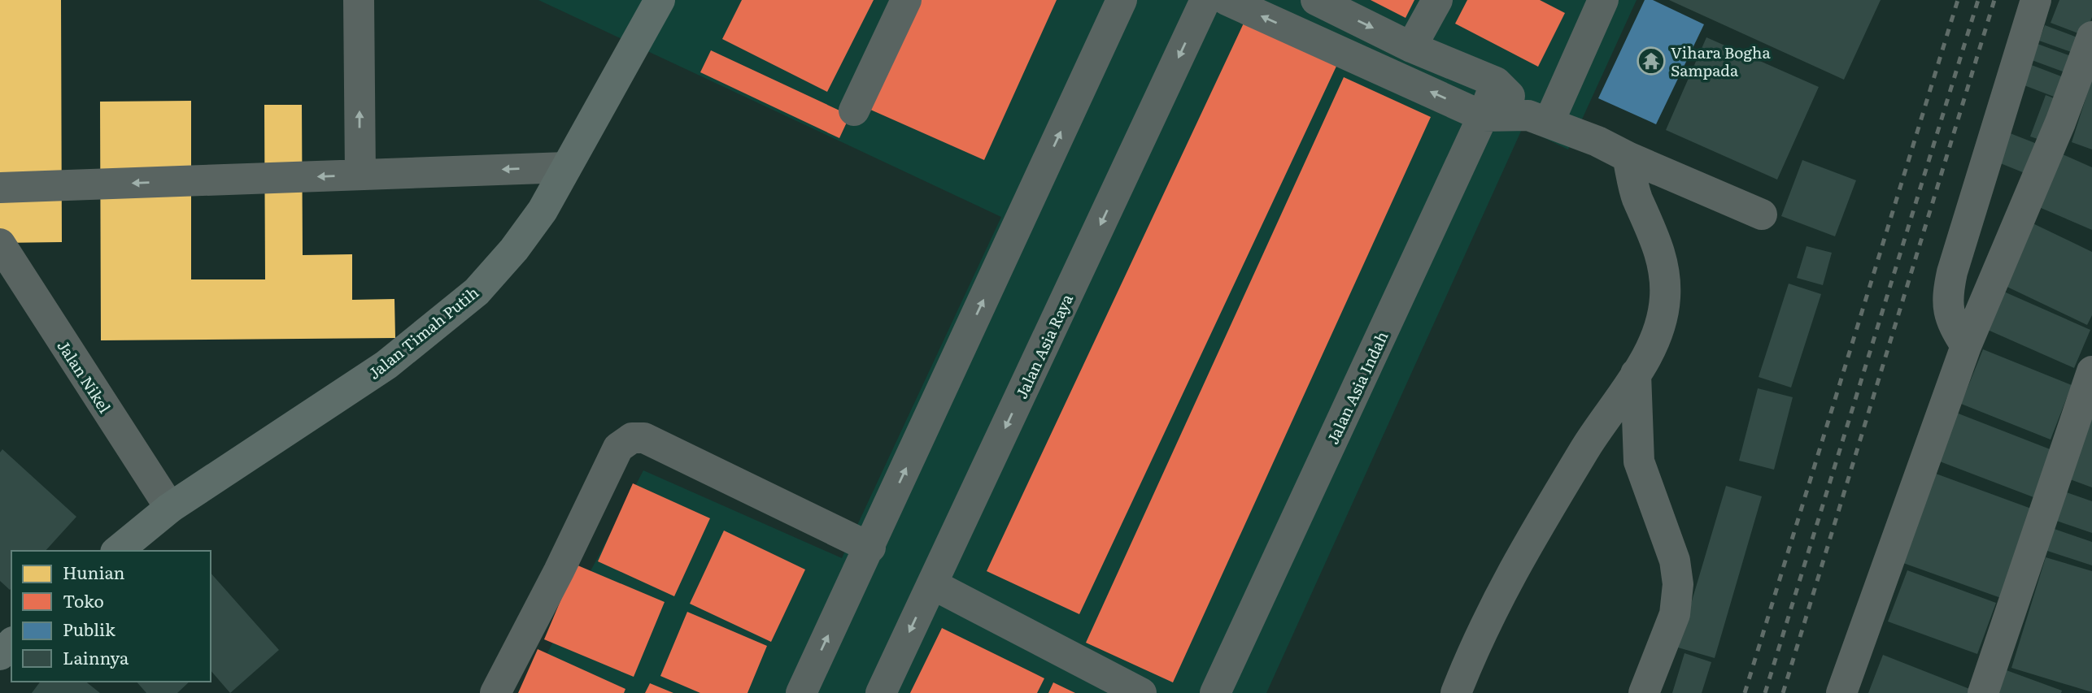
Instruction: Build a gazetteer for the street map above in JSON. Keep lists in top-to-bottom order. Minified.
{"streets":{"main road":["Jalan Timah Putih"],"street":["Jalan Asia Raya","Jalan Nikel","Jalan Asia Indah"]},"crossings":[["Jalan Timah Putih","Jalan Nikel"]],"places":{"temple":["Vihara Bogha Sampada"]},"legend":["Hunian","Toko","Publik","Lainnya"]}
